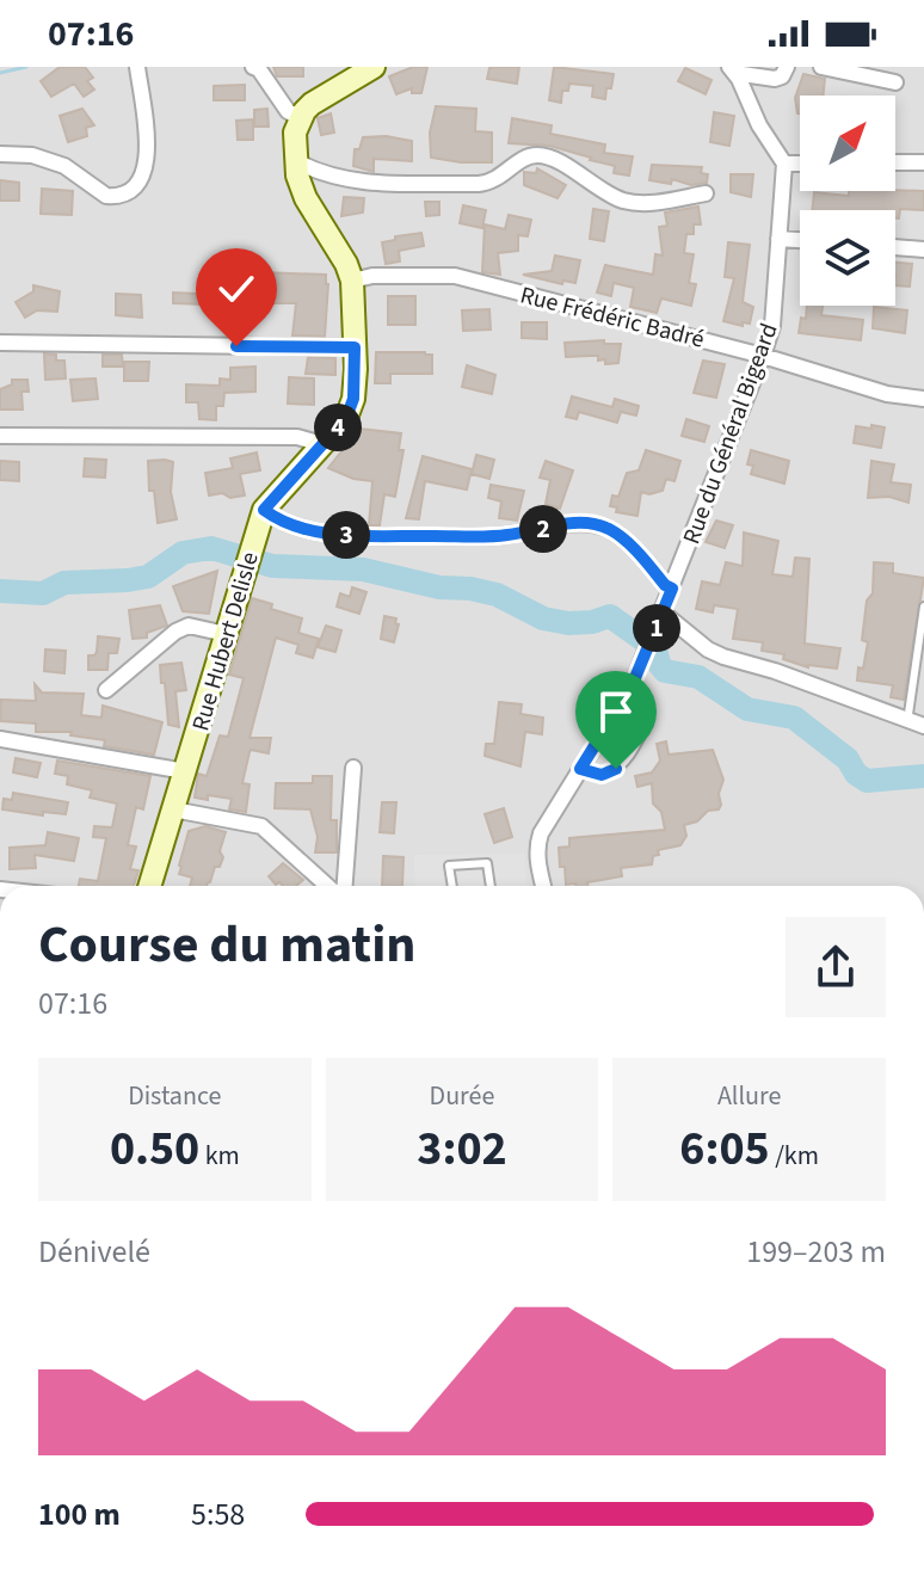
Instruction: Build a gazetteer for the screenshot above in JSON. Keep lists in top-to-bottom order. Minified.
{"streets":{"main road":["Rue Hubert Delisle"],"street":["Rue Frédéric Badré","Rue du Général Bigeard"]},"crossings":[["Rue Frédéric Badré","Rue du Général Bigeard"],["Rue Frédéric Badré","Rue Hubert Delisle"]],"north":"top right","page":{"status":"07:16","pins":["4","2","3","1"],"heading":["Course du matin","07:16"],"stats":[["Distance","0.50 km"],["Durée","3:02"],["Allure","6:05 /km"]],"chart":["Dénivelé","199–203 m"],"list":[{"name":"100 m","note":"5:58"}]}}
